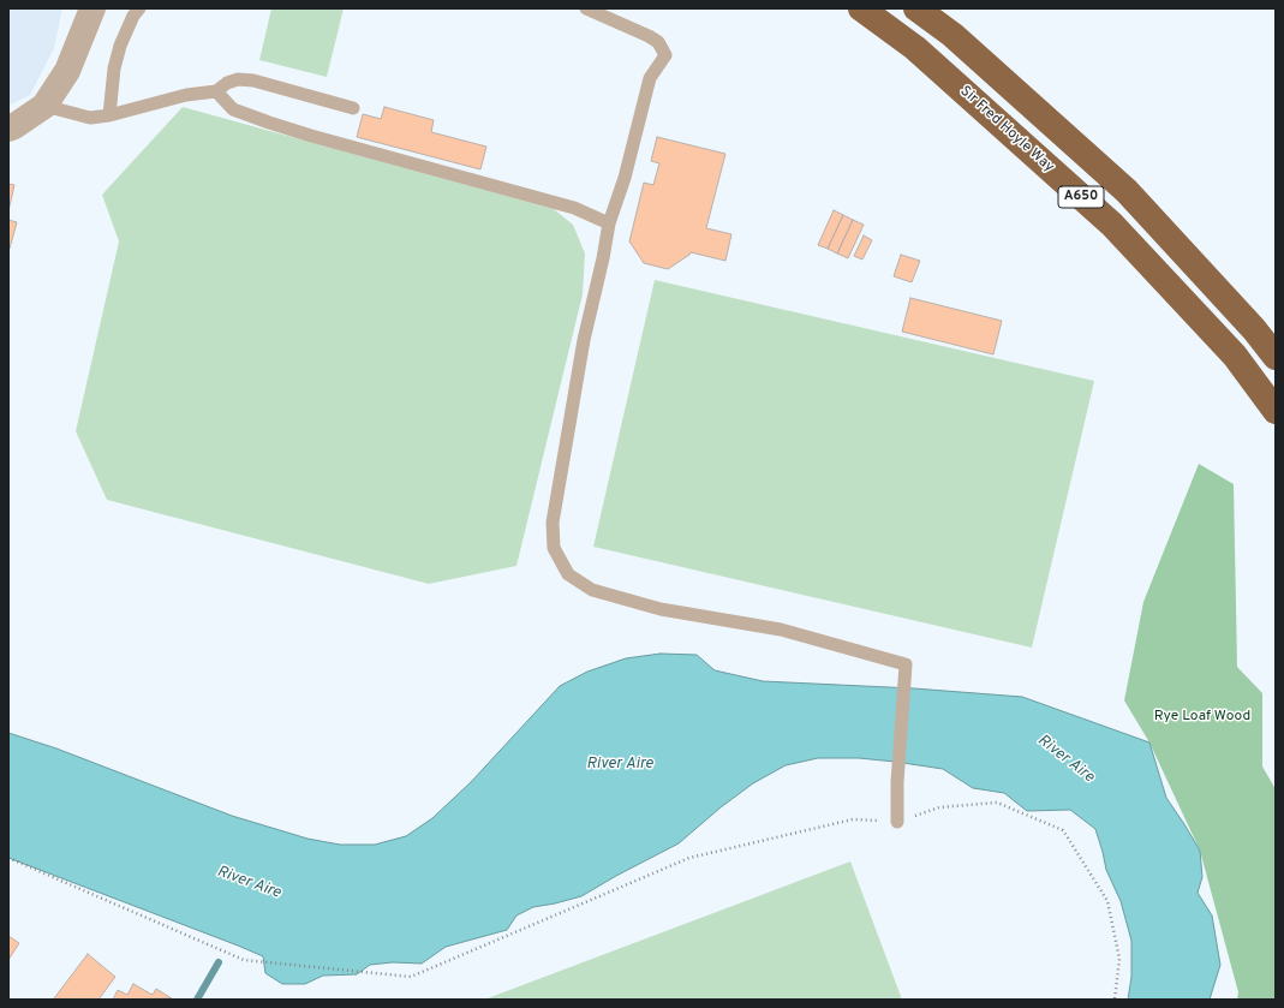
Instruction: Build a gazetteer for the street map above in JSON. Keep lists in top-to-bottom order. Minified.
{"streets":{"highway":["Sir Fred Hoyle Way","A650"]},"water":["River Aire"],"parks":["Rye Loaf Wood"]}
